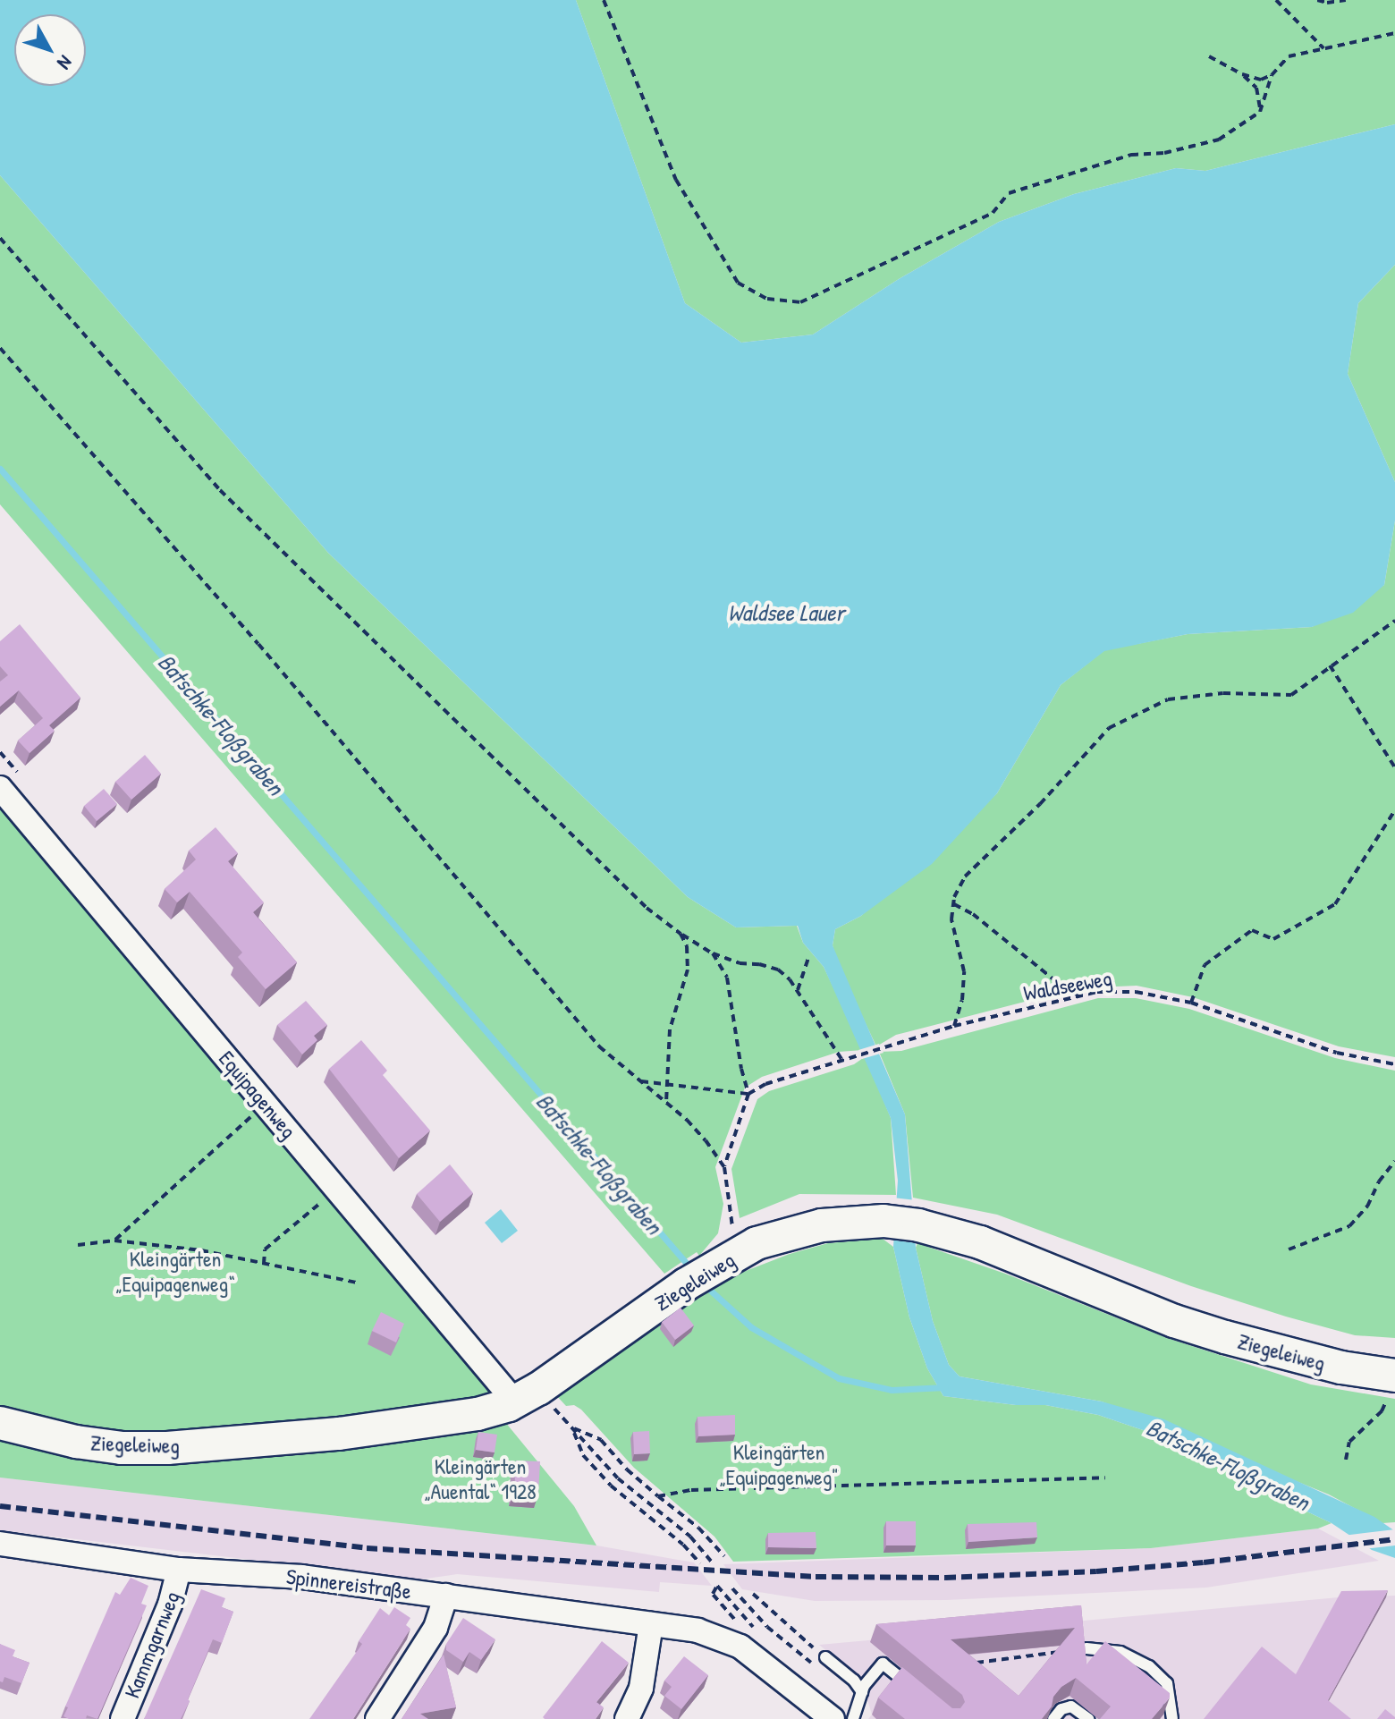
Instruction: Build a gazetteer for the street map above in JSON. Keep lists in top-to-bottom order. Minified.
{"streets":{"main road":["Ziegeleiweg"],"street":["Equipagenweg","Spinnereistraße","Kammgarnweg"],"path":["Waldseeweg"]},"crossings":[["Equipagenweg","Ziegeleiweg"],["Spinnereistraße","Kammgarnweg"]],"water":["Waldsee Lauer","Batschke‐Floßgraben"],"parks":["Kleingärten „Equipagenweg“","Kleingärten „Equipagenweg\"","Kleingärten „Auental“ 1928"],"north":"bottom right"}
